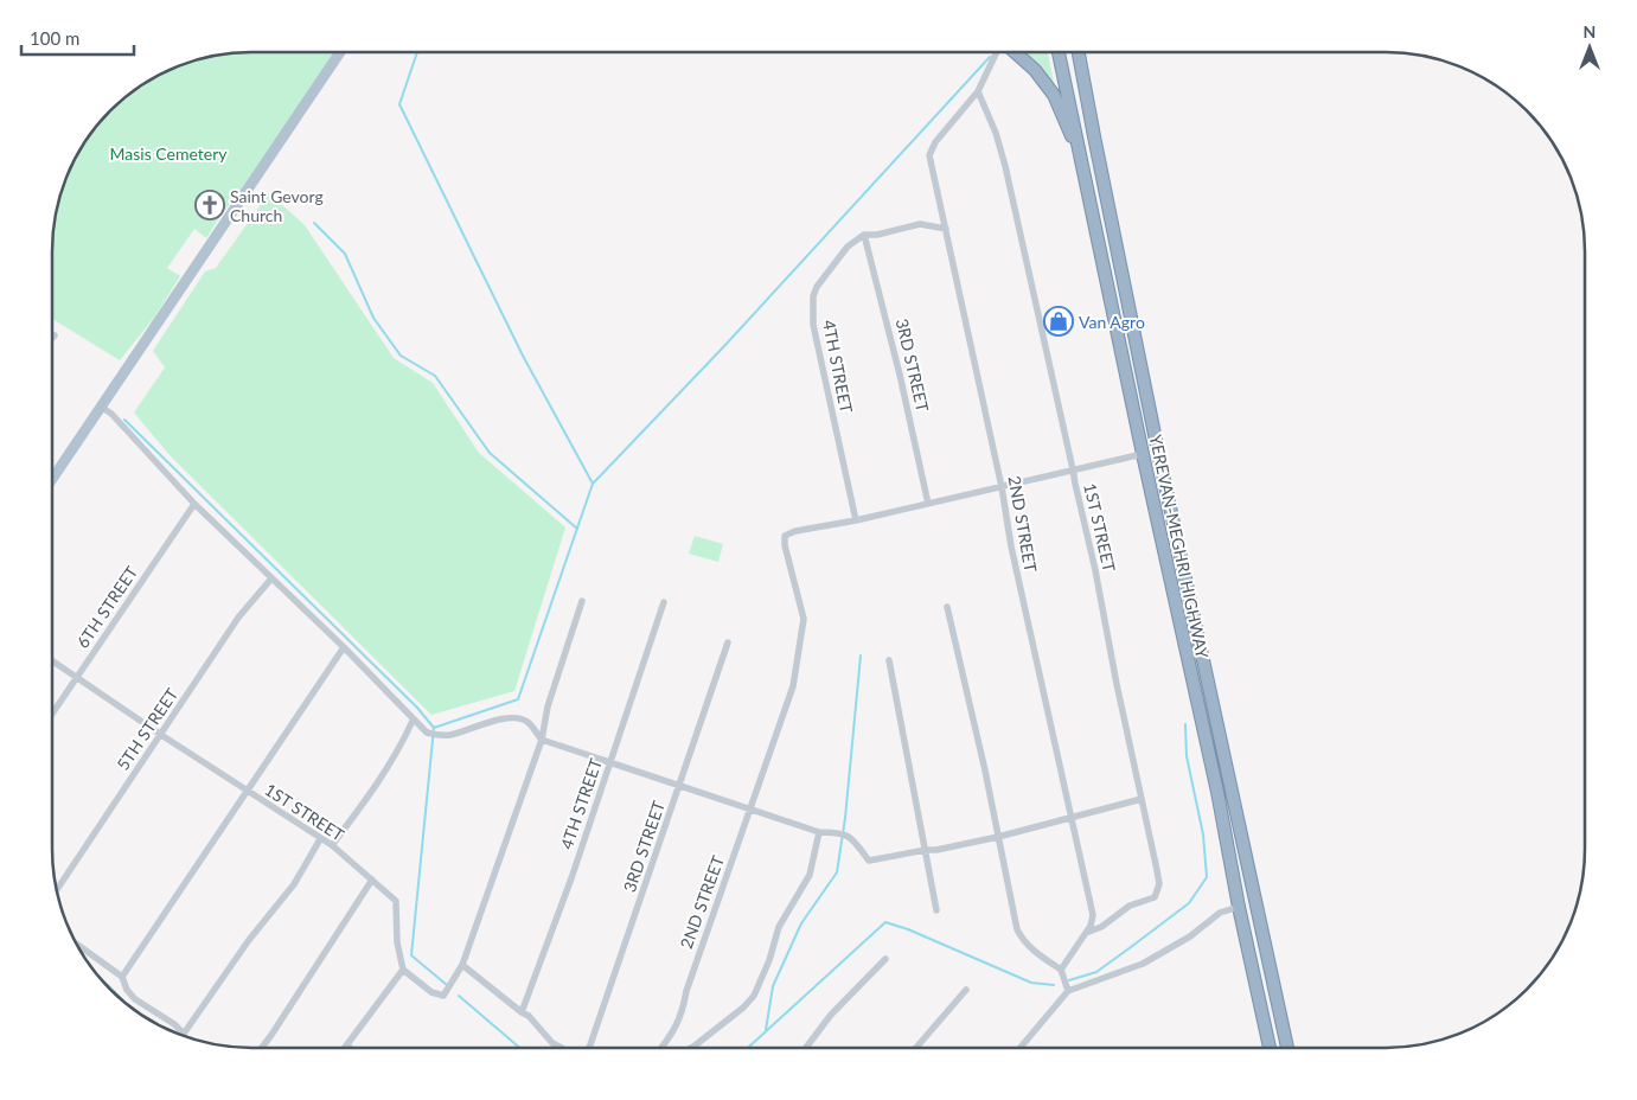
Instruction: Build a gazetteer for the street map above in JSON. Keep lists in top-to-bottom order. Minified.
{"streets":{"highway":["YEREVAN-MEGHRI HIGHWAY"],"street":["3RD STREET","4TH STREET","2ND STREET","1ST STREET","6TH STREET","5TH STREET"]},"crossings":[["3RD STREET","4TH STREET"],["4TH STREET","2ND STREET"],["2ND STREET","1ST STREET"],["1ST STREET","6TH STREET"],["1ST STREET","5TH STREET"]],"parks":["Masis Cemetery"],"places":{"church":["Saint Gevorg Church"],"shop":["Van Agro"]},"scale_bar":"100 m","north":"top"}
